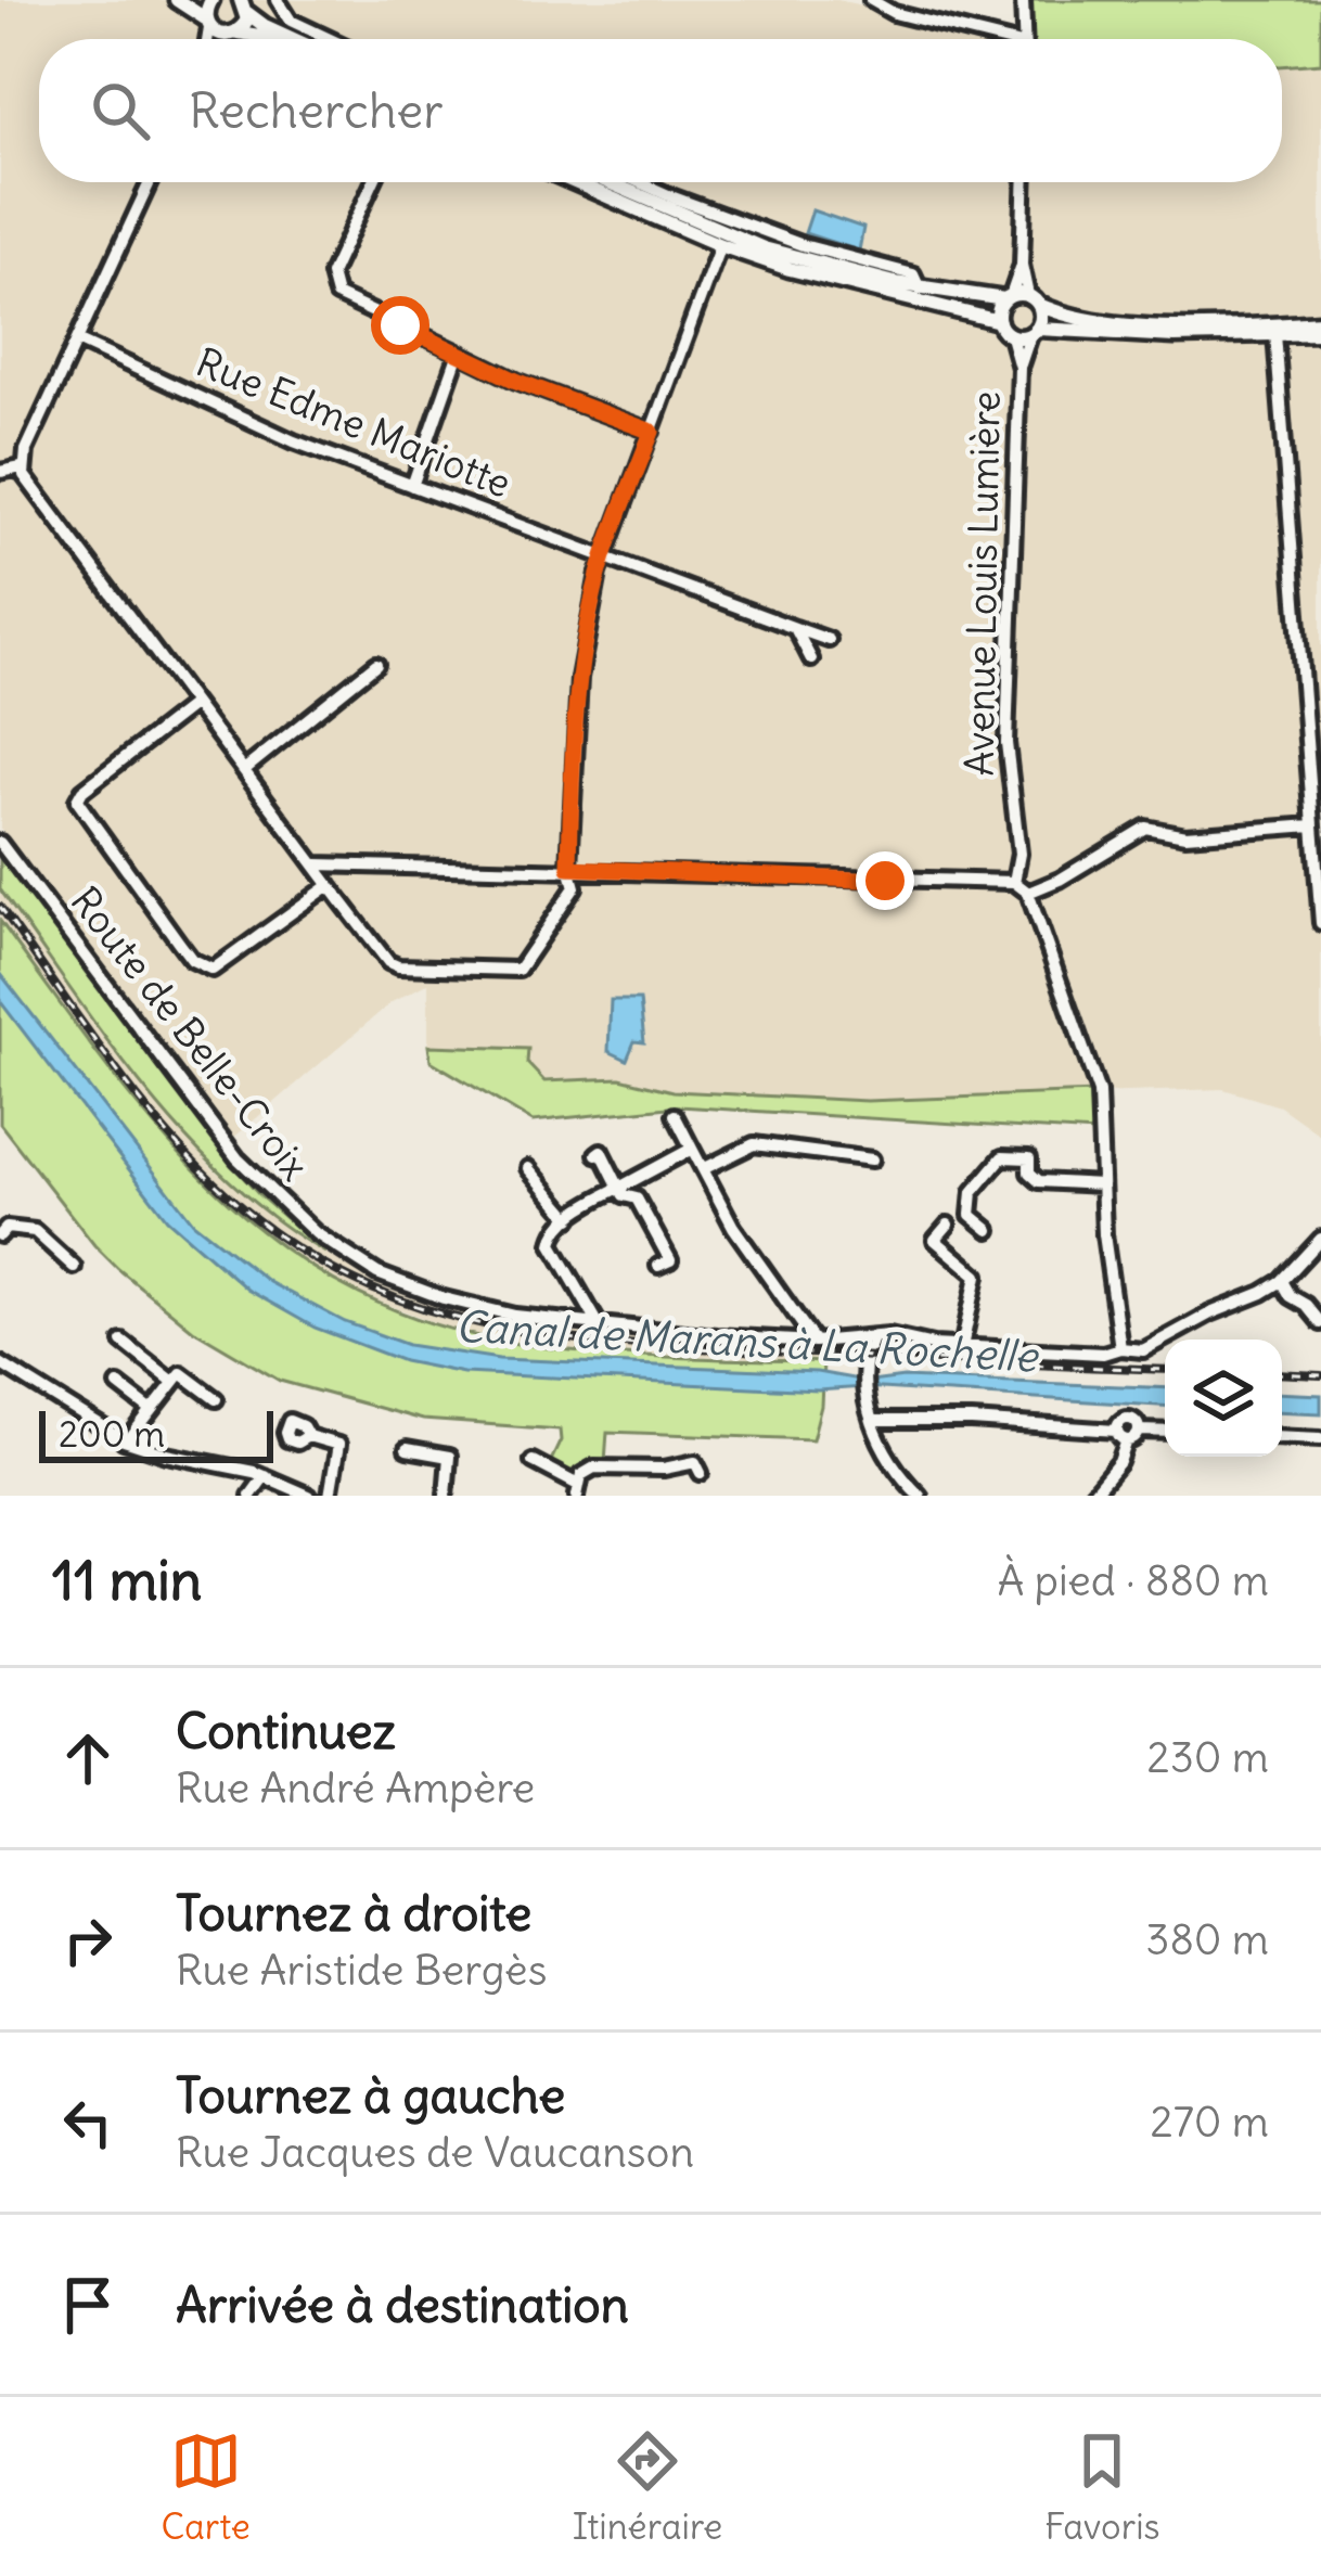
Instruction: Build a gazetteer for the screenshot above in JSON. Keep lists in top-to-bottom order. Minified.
{"streets":{"street":["Rue Edme Mariotte","Avenue Louis Lumière","Route de Belle-Croix"]},"water":["Canal de Marans à La Rochelle"],"scale_bar":"200 m","page":{"search":"Rechercher","scale":"200 m","heading":["11 min","À pied · 880 m"],"list":[["Continuez","Rue André Ampère","230 m"],["Tournez à droite","Rue Aristide Bergès","380 m"],["Tournez à gauche","Rue Jacques de Vaucanson","270 m"],"Arrivée à destination"],"nav":["Carte","Itinéraire","Favoris"]}}
